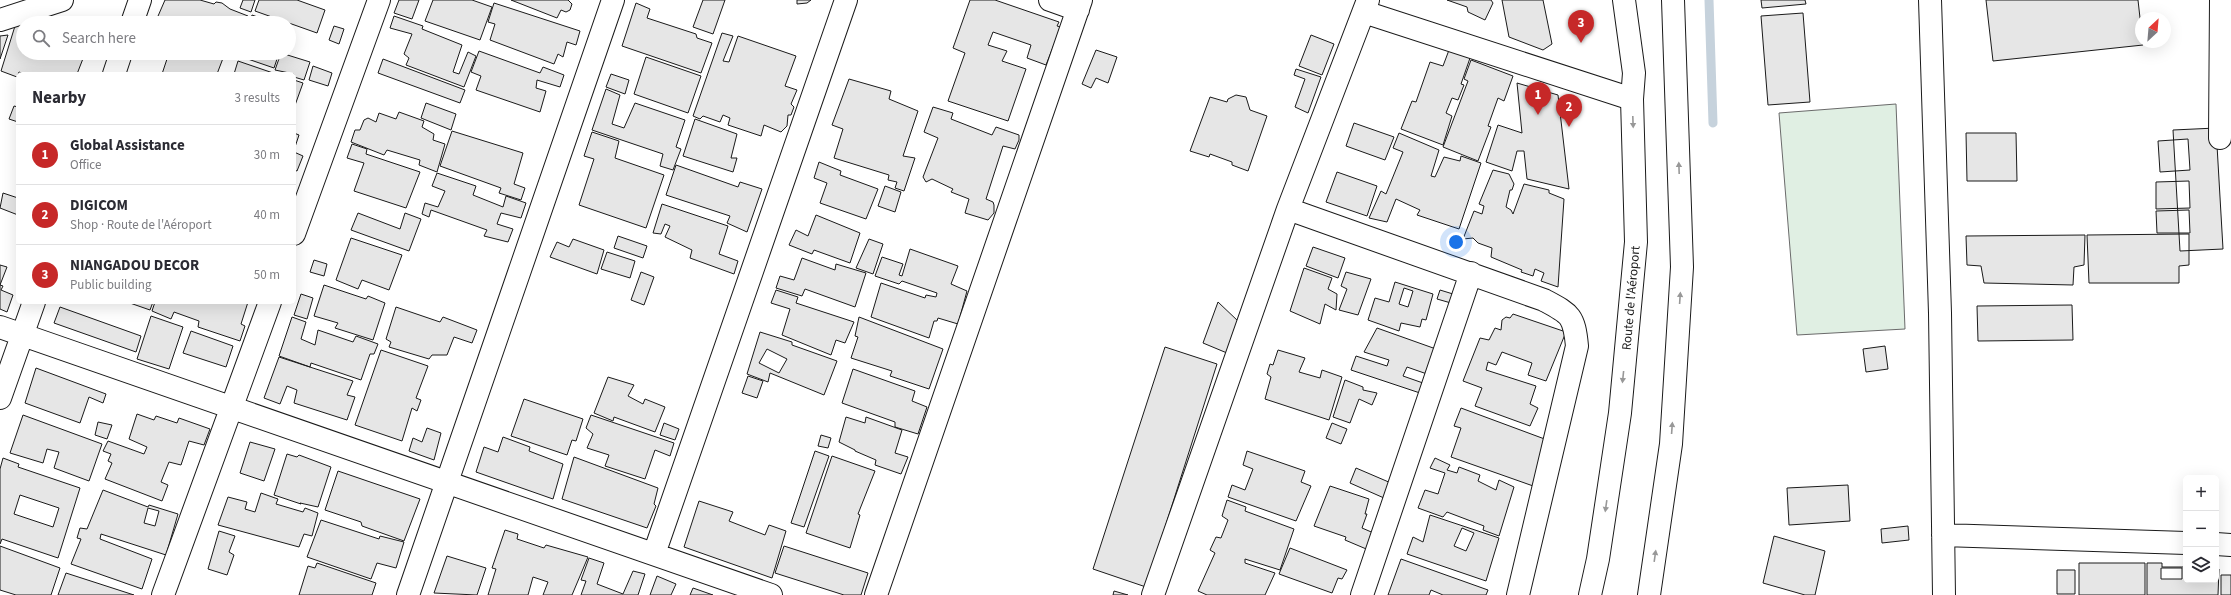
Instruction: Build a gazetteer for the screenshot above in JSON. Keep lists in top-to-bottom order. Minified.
{"streets":{"main road":["Route de l'Aéroport"]},"north":"top right","page":{"pins":["3","1","2"],"search":"Search here","heading":["Nearby","3 results"],"list":[{"mark":"1","name":"Global Assistance","note":"Office","value":"30 m"},{"mark":"2","name":"DIGICOM","note":"Shop · Route de l'Aéroport","value":"40 m"},{"mark":"3","name":"NIANGADOU DECOR","note":"Public building","value":"50 m"}],"map_buttons":["+","−"]}}
